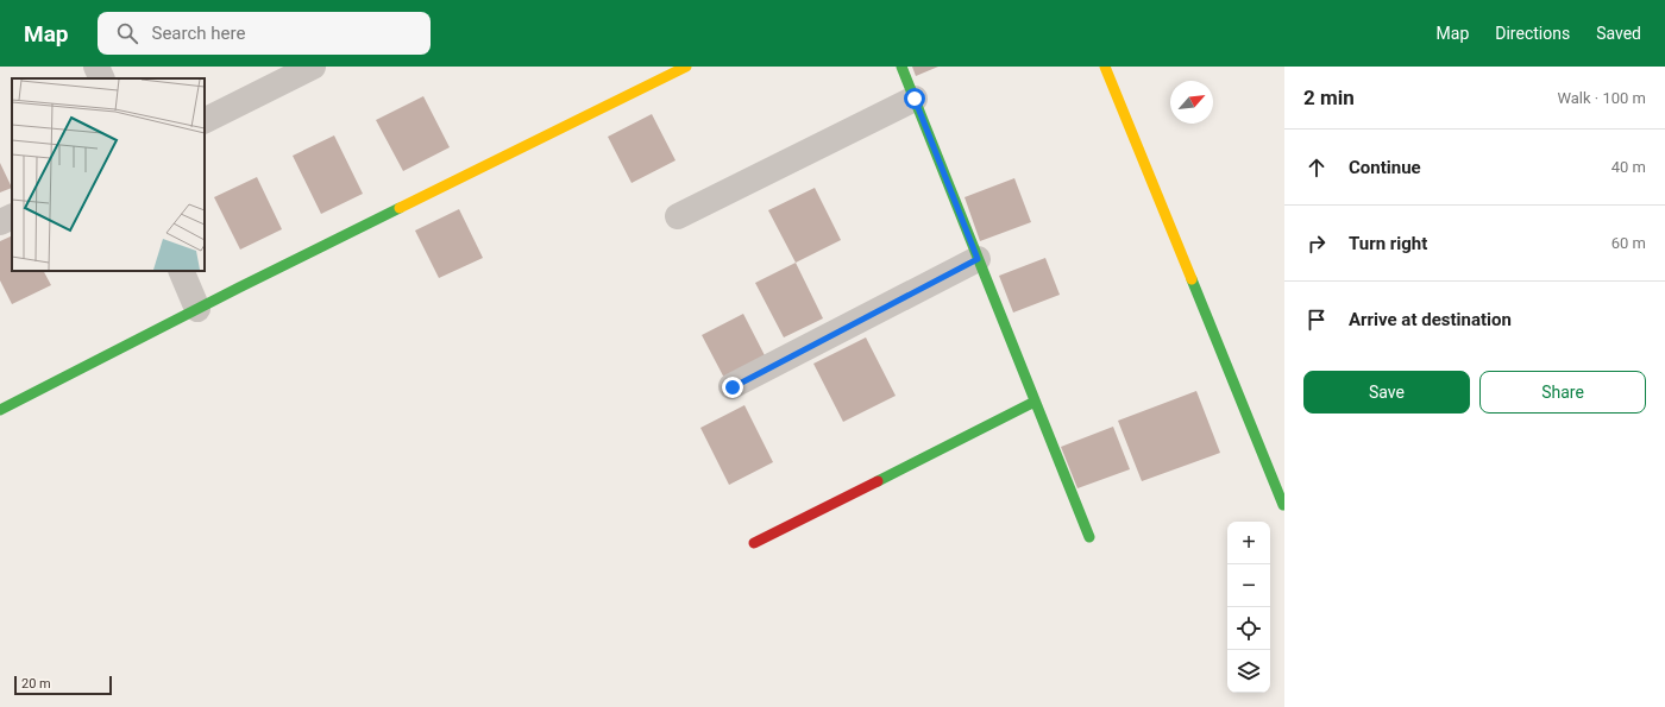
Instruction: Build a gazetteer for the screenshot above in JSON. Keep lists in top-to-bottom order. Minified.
{"scale_bar":"20 m","north":"top right","page":{"header":"Map","search":"Search here","nav":["Map","Directions","Saved"],"heading":["2 min","Walk · 100 m"],"list":[["Continue","40 m"],["Turn right","60 m"],"Arrive at destination"],"buttons":["Save","Share"],"map_buttons":["+","−"],"scale":"20 m"}}
